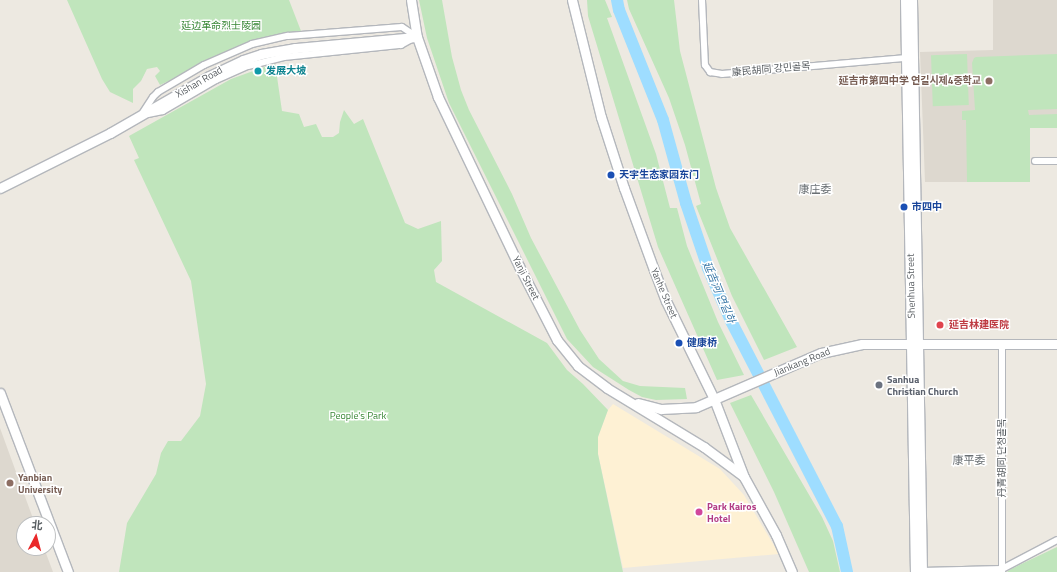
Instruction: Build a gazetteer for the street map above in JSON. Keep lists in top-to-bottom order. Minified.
{"streets":{"main road":["Xishan Road","Yanji Street","Shenhua Street","Yanhe Street","Jiankang Road"],"street":["康民胡同 강민골목","丹青胡同 단청골목"]},"crossings":[["康民胡同 강민골목","Shenhua Street"],["Xishan Road","Yanji Street"],["Yanji Street","Yanhe Street"],["Yanji Street","Jiankang Road"],["Shenhua Street","Jiankang Road"],["Yanhe Street","Jiankang Road"],["Jiankang Road","丹青胡同 단청골목"]],"districts":["康庄委","康平委"],"water":["延吉河 연길하"],"parks":["延边革命烈士陵园","People's Park"],"places":["发展大坡","延吉市第四中学 연길시제4중학교","天宇生态家园东门","市四中","延吉林建医院","健康桥","Sanhua Christian Church","Yanbian University","Park Kairos Hotel"],"north":"top"}
